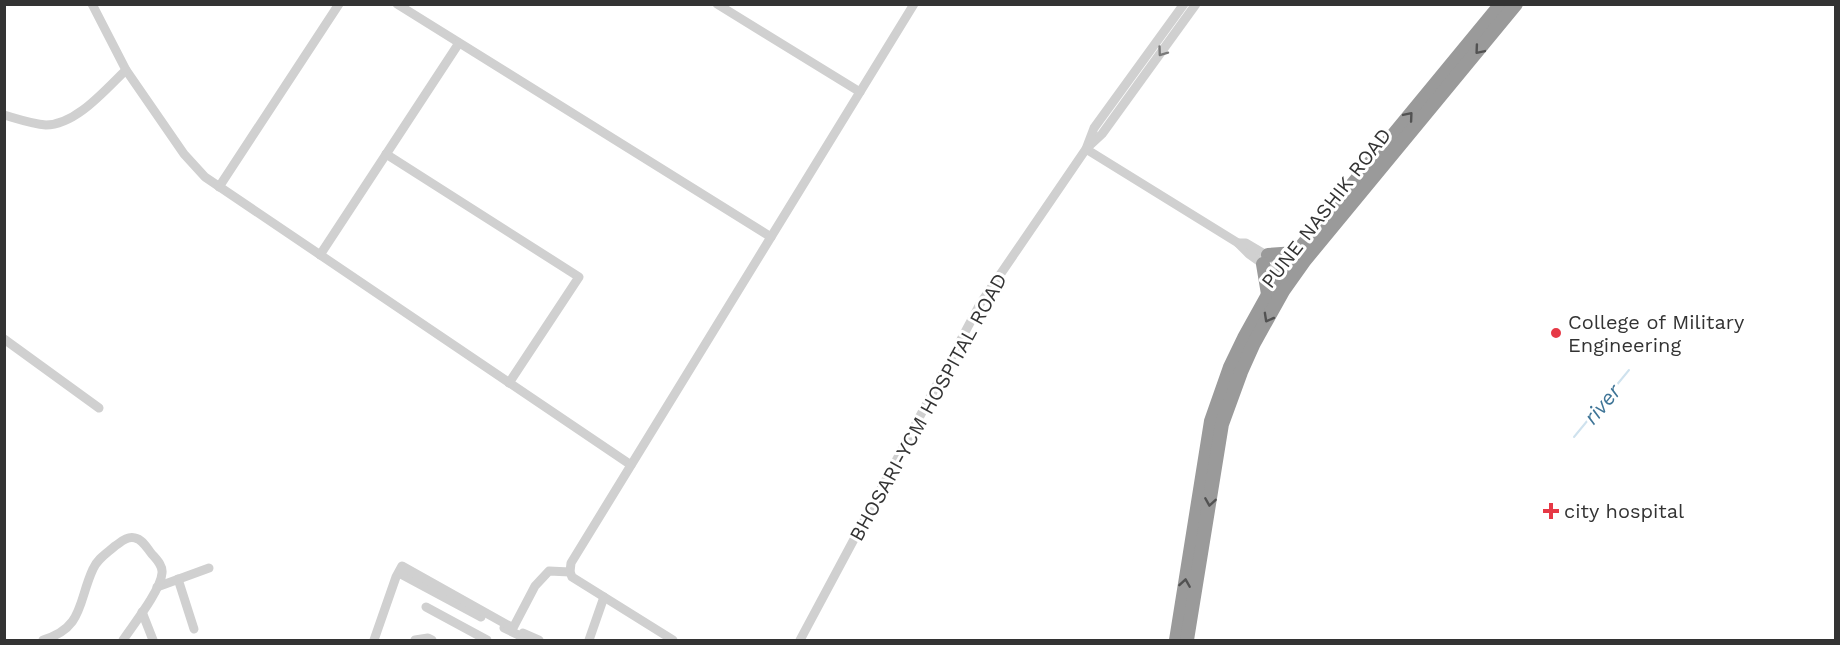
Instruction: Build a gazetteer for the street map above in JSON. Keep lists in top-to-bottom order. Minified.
{"streets":{"highway":["PUNE NASHIK ROAD"],"street":["BHOSARI-YCM HOSPITAL ROAD"]},"water":["river"],"places":{"other":["College of Military Engineering"],"health":["city hospital"]}}
